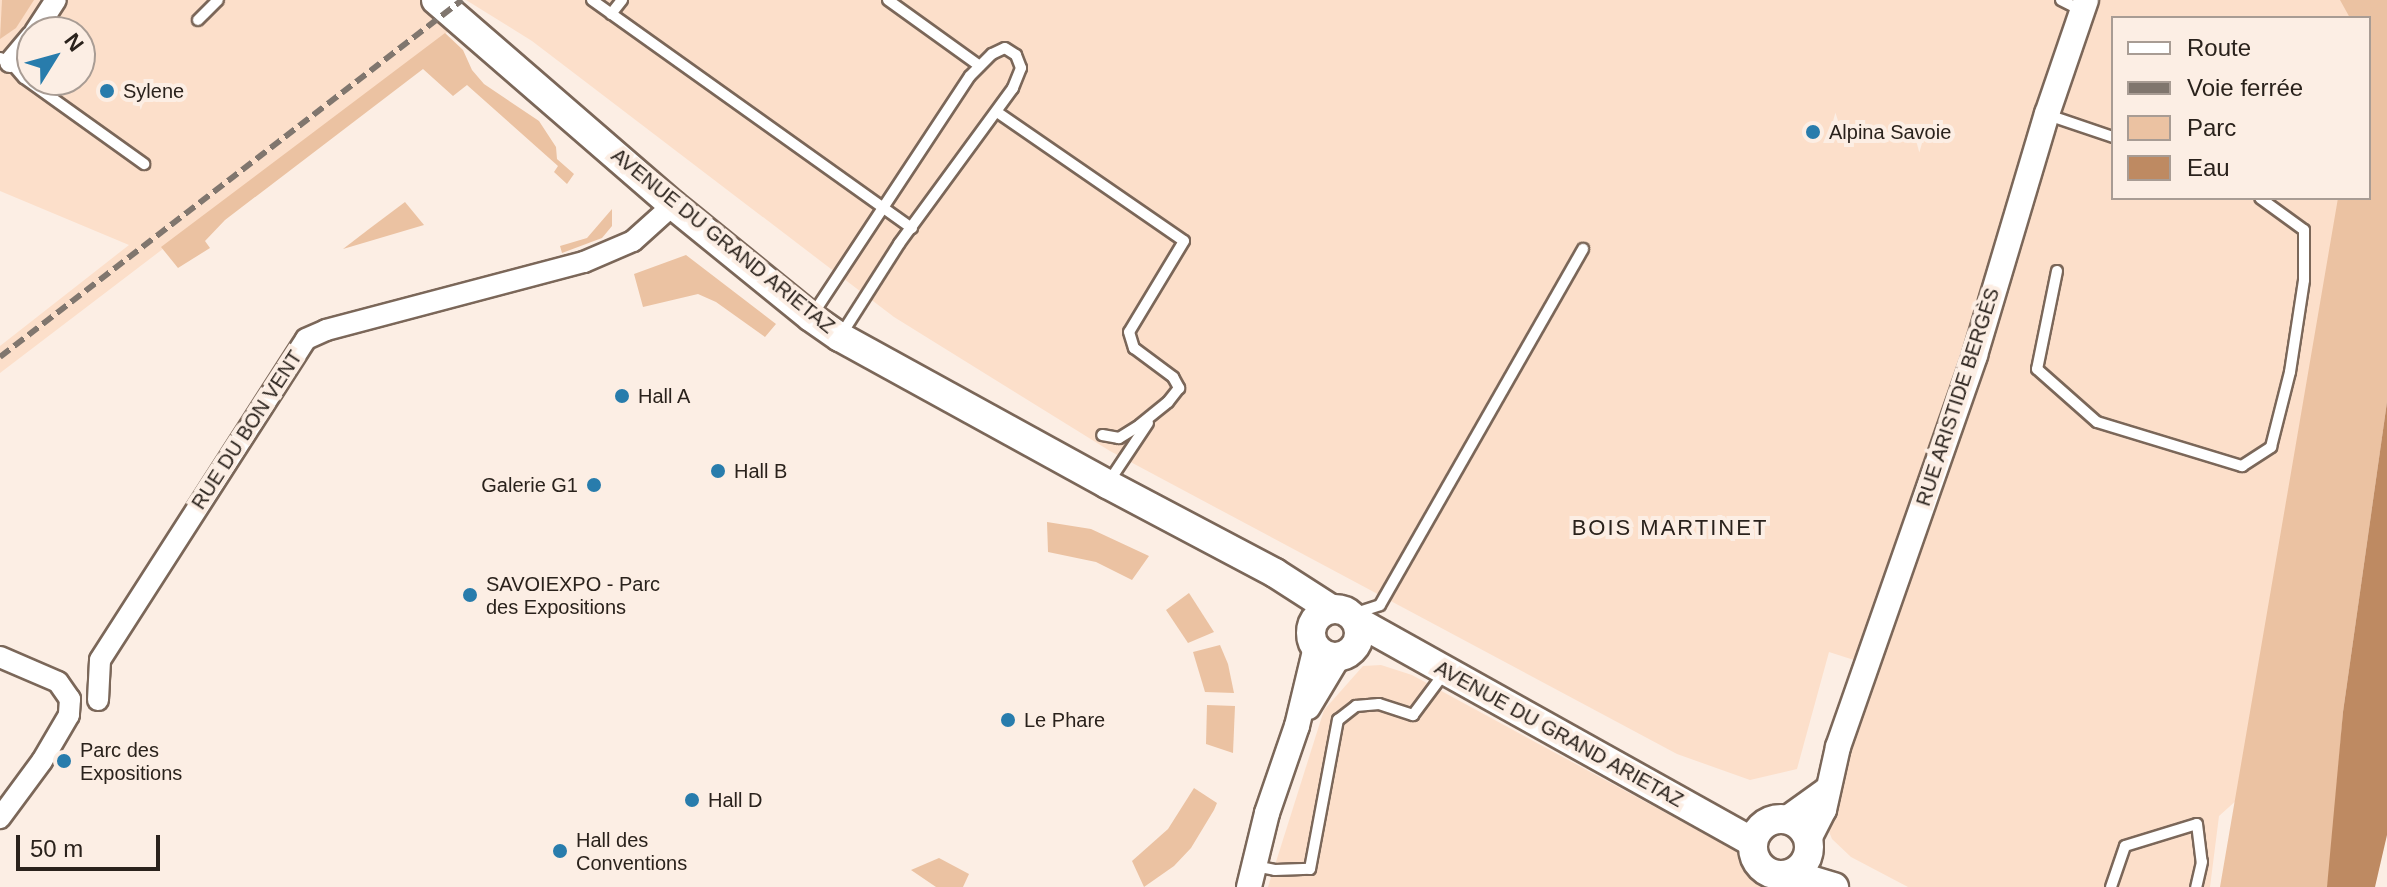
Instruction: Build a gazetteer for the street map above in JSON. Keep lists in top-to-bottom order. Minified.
{"streets":{"main road":["AVENUE DU GRAND ARIETAZ"],"street":["RUE ARISTIDE BERGÈS","RUE DU BON VENT"]},"crossings":[["AVENUE DU GRAND ARIETAZ","RUE ARISTIDE BERGÈS"],["AVENUE DU GRAND ARIETAZ","RUE DU BON VENT"]],"districts":["BOIS MARTINET"],"places":["Sylene","Alpina Savoie","Hall A","Hall B","Galerie G1","SAVOIEXPO - Parc des Expositions","Le Phare","Parc des Expositions","Hall D","Hall des Conventions"],"legend":["Route","Voie ferrée","Parc","Eau"],"scale_bar":"50 m","north":"top right"}
